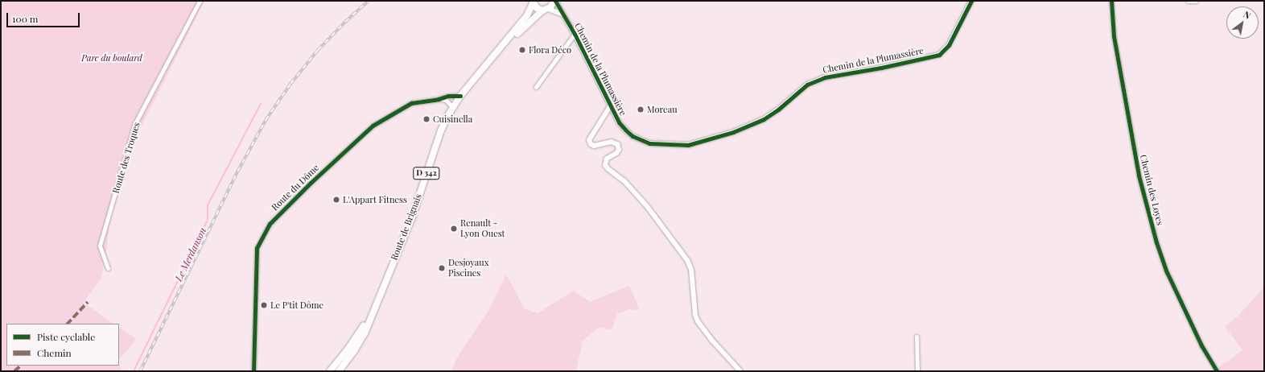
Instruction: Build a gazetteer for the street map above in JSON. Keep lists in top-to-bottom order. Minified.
{"streets":{"main road":["D 342","Route de Brignais"],"street":["Chemin de la Plumassière","Route des Troques","Route du Dôme","Chemin des Loyes"]},"crossings":[["Chemin de la Plumassière","Route de Brignais"],["Route du Dôme","Route de Brignais"]],"water":["Le Merdanson"],"parks":["Parc du boulard"],"places":["Flora Déco","Moreau","Cuisinella","L'Appart Fitness","Renault - Lyon Ouest","Desjoyaux Piscines","Le P'tit Dôme"],"legend":["Piste cyclable","Chemin"],"scale_bar":"100 m","north":"top right"}
